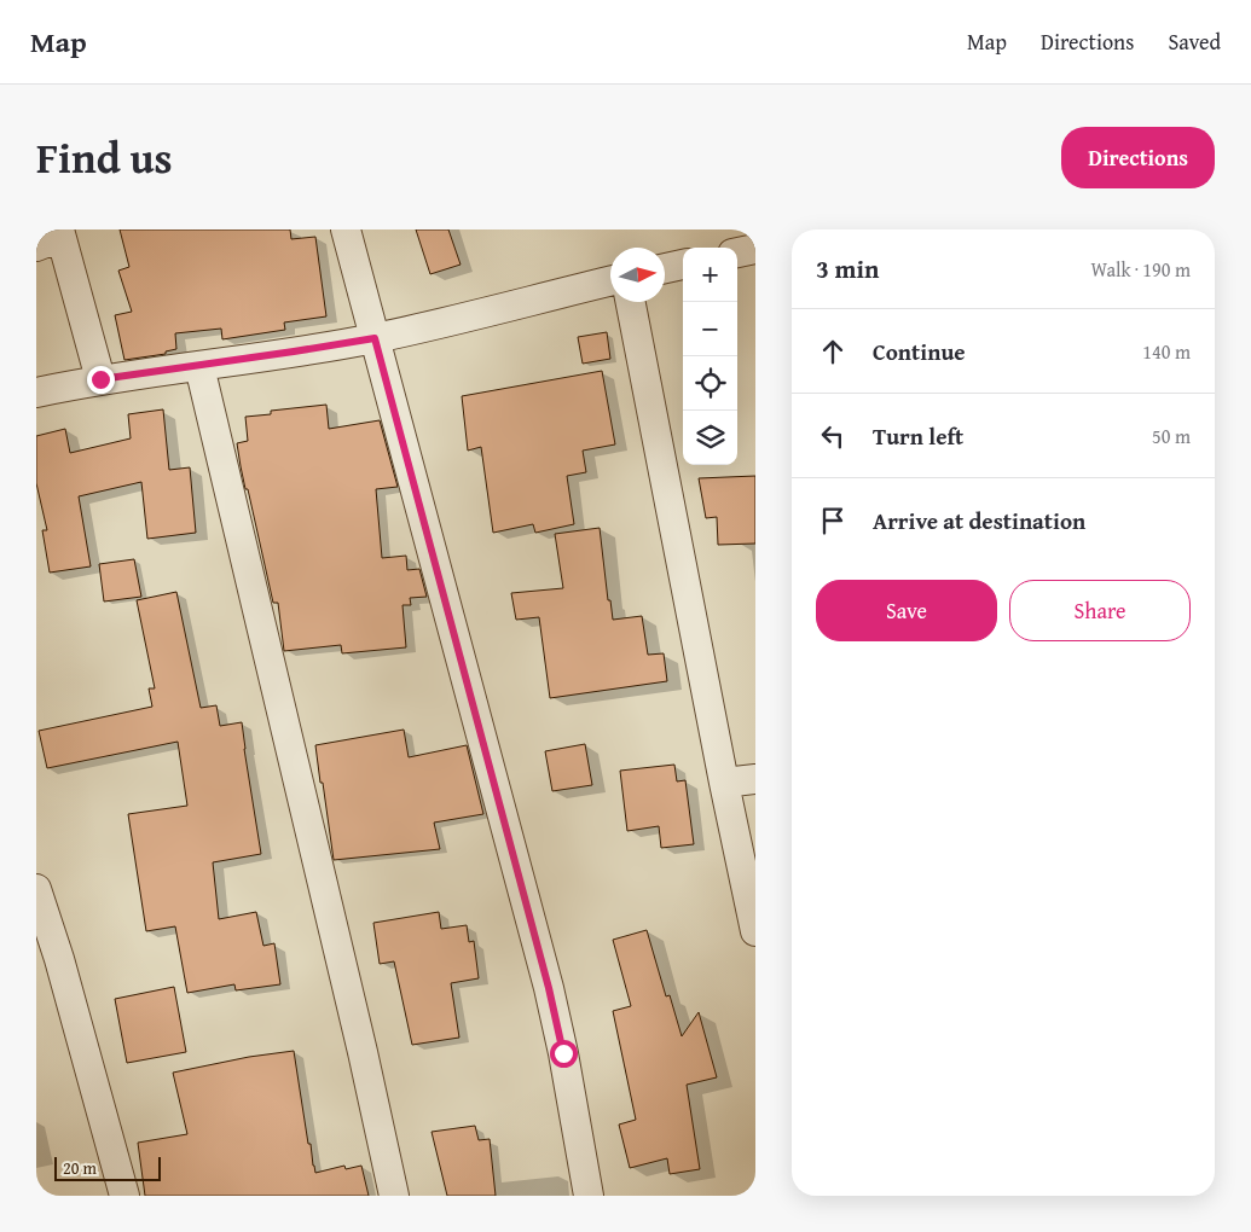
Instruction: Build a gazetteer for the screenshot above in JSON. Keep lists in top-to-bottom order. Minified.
{"scale_bar":"20 m","north":"right","page":{"header":"Map","nav":["Map","Directions","Saved"],"title":"Find us","buttons":["Directions",["Save","Share"]],"heading":["3 min","Walk · 190 m"],"map_buttons":["+","−"],"list":[["Continue","140 m"],["Turn left","50 m"],"Arrive at destination"],"scale":"20 m"}}
